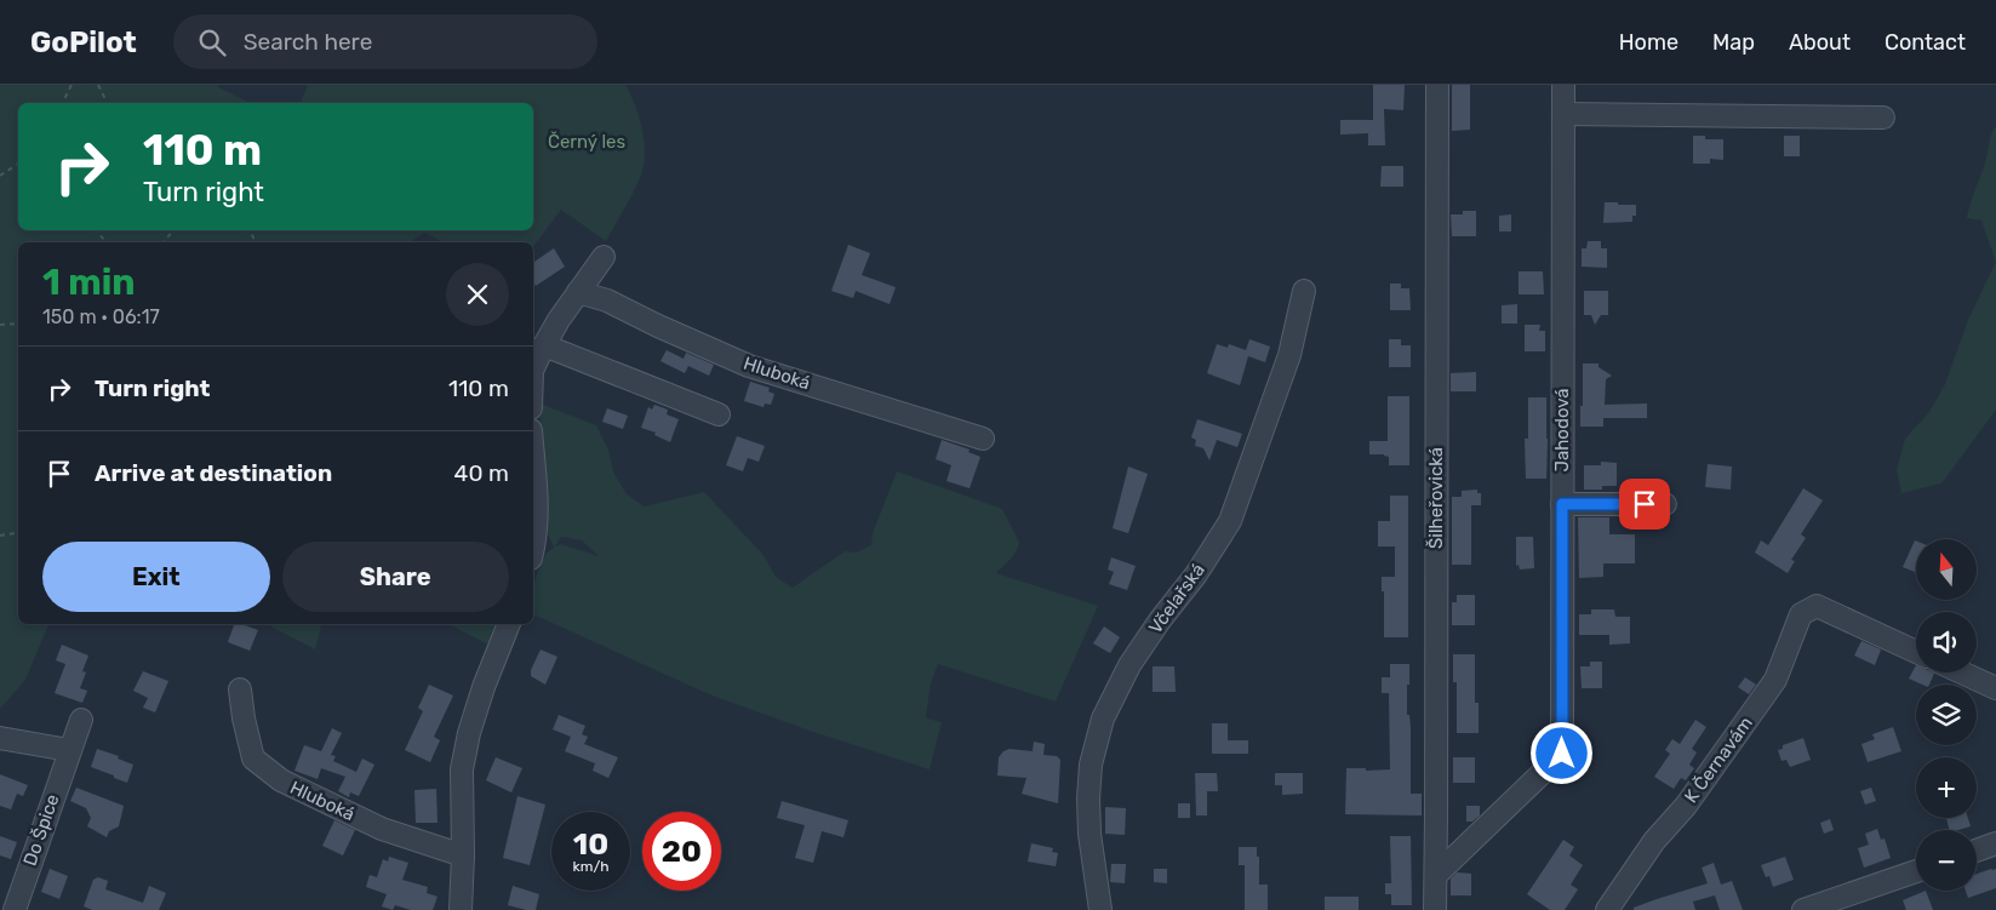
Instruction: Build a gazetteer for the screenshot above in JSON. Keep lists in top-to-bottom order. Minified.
{"streets":{"street":["Hluboká","Jahodová","Šilheřovická","Včelařská","K Černavám","Do Špice"]},"crossings":[["Jahodová","Šilheřovická"]],"parks":["Černý les"],"north":"top","page":{"header":"GoPilot","search":"Search here","nav":["Home","Map","About","Contact"],"turn":["110 m","Turn right"],"heading":["1 min","150 m · 06:17"],"list":[{"name":"Turn right","value":"110 m"},{"name":"Arrive at destination","value":"40 m"}],"buttons":["Exit","Share"],"map_buttons":["+","−"],"speed":"10 km/h","limit":"20"}}
